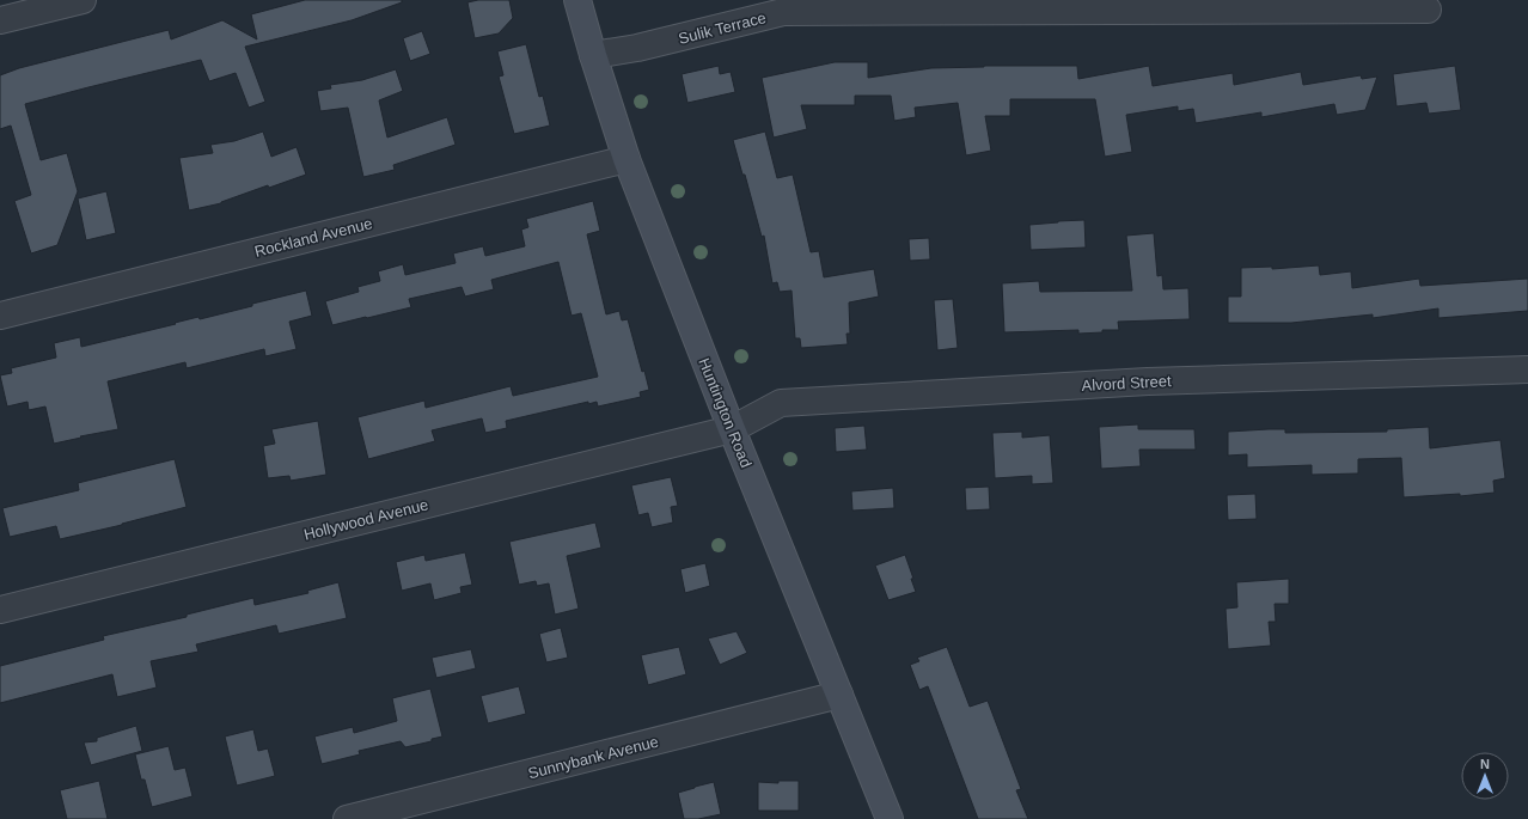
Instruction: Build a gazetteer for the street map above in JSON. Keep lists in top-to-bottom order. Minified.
{"streets":{"main road":["Huntington Road"],"street":["Sulik Terrace","Rockland Avenue","Alvord Street","Hollywood Avenue","Sunnybank Avenue"]},"crossings":[["Sulik Terrace","Huntington Road"],["Rockland Avenue","Huntington Road"],["Alvord Street","Huntington Road"],["Alvord Street","Hollywood Avenue"],["Huntington Road","Hollywood Avenue"],["Huntington Road","Sunnybank Avenue"]],"north":"top"}
